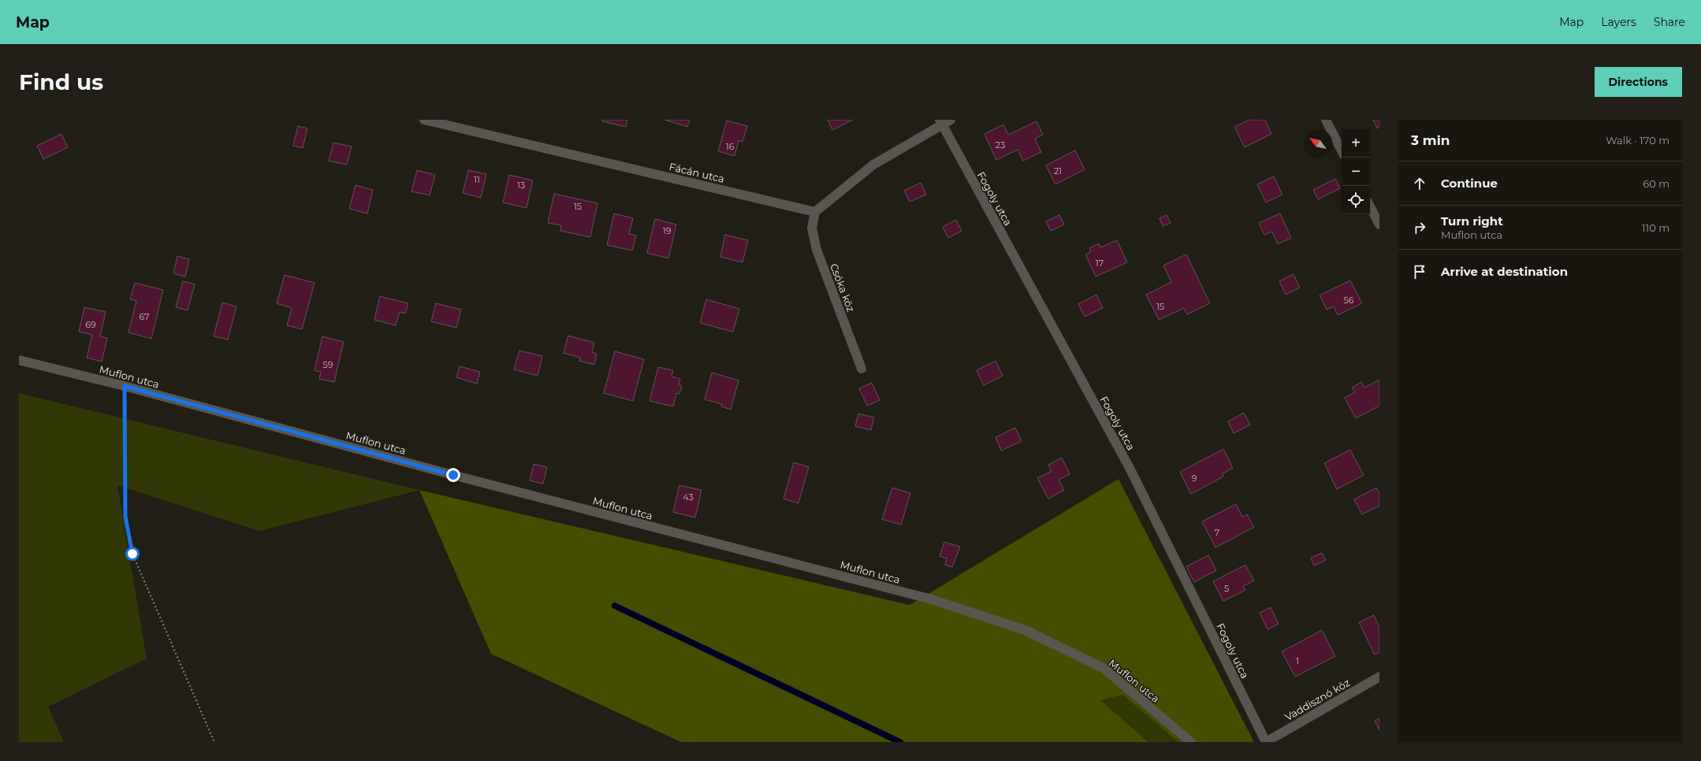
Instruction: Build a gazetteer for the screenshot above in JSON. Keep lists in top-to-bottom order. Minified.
{"streets":{"street":["Fácán utca","Fogoly utca","Csóka köz","Muflon utca","Vaddisznó köz"]},"crossings":[["Fácán utca","Csóka köz"],["Fogoly utca","Vaddisznó köz"]],"house_numbers":["23","16","21","11","13","15","19","17","56","15","67","69","59","9","43","7","5","1"],"north":"top left","page":{"header":"Map","nav":["Map","Layers","Share"],"buttons":"Directions","title":"Find us","heading":["3 min","Walk · 170 m"],"map_buttons":["+","−"],"list":[["Continue","60 m"],["Turn right","Muflon utca","110 m"],"Arrive at destination"]}}
